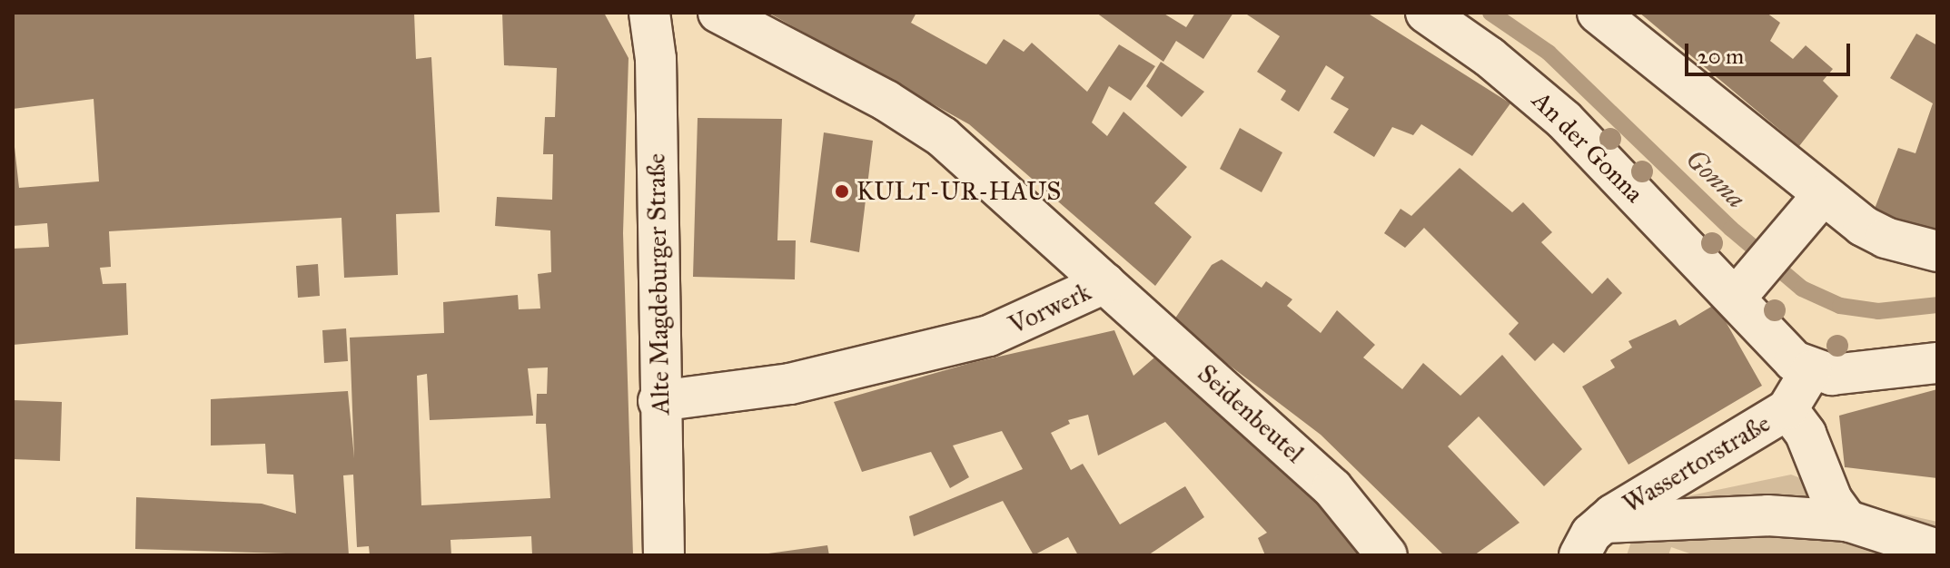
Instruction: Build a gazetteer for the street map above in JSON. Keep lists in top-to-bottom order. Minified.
{"streets":{"street":["An der Gonna","Alte Magdeburger Straße","Vorwerk","Seidenbeutel","Wassertorstraße"]},"crossings":[["An der Gonna","Wassertorstraße"],["Alte Magdeburger Straße","Vorwerk"],["Vorwerk","Seidenbeutel"]],"water":["Gonna"],"places":["KULT-UR-HAUS"],"scale_bar":"20 m"}
